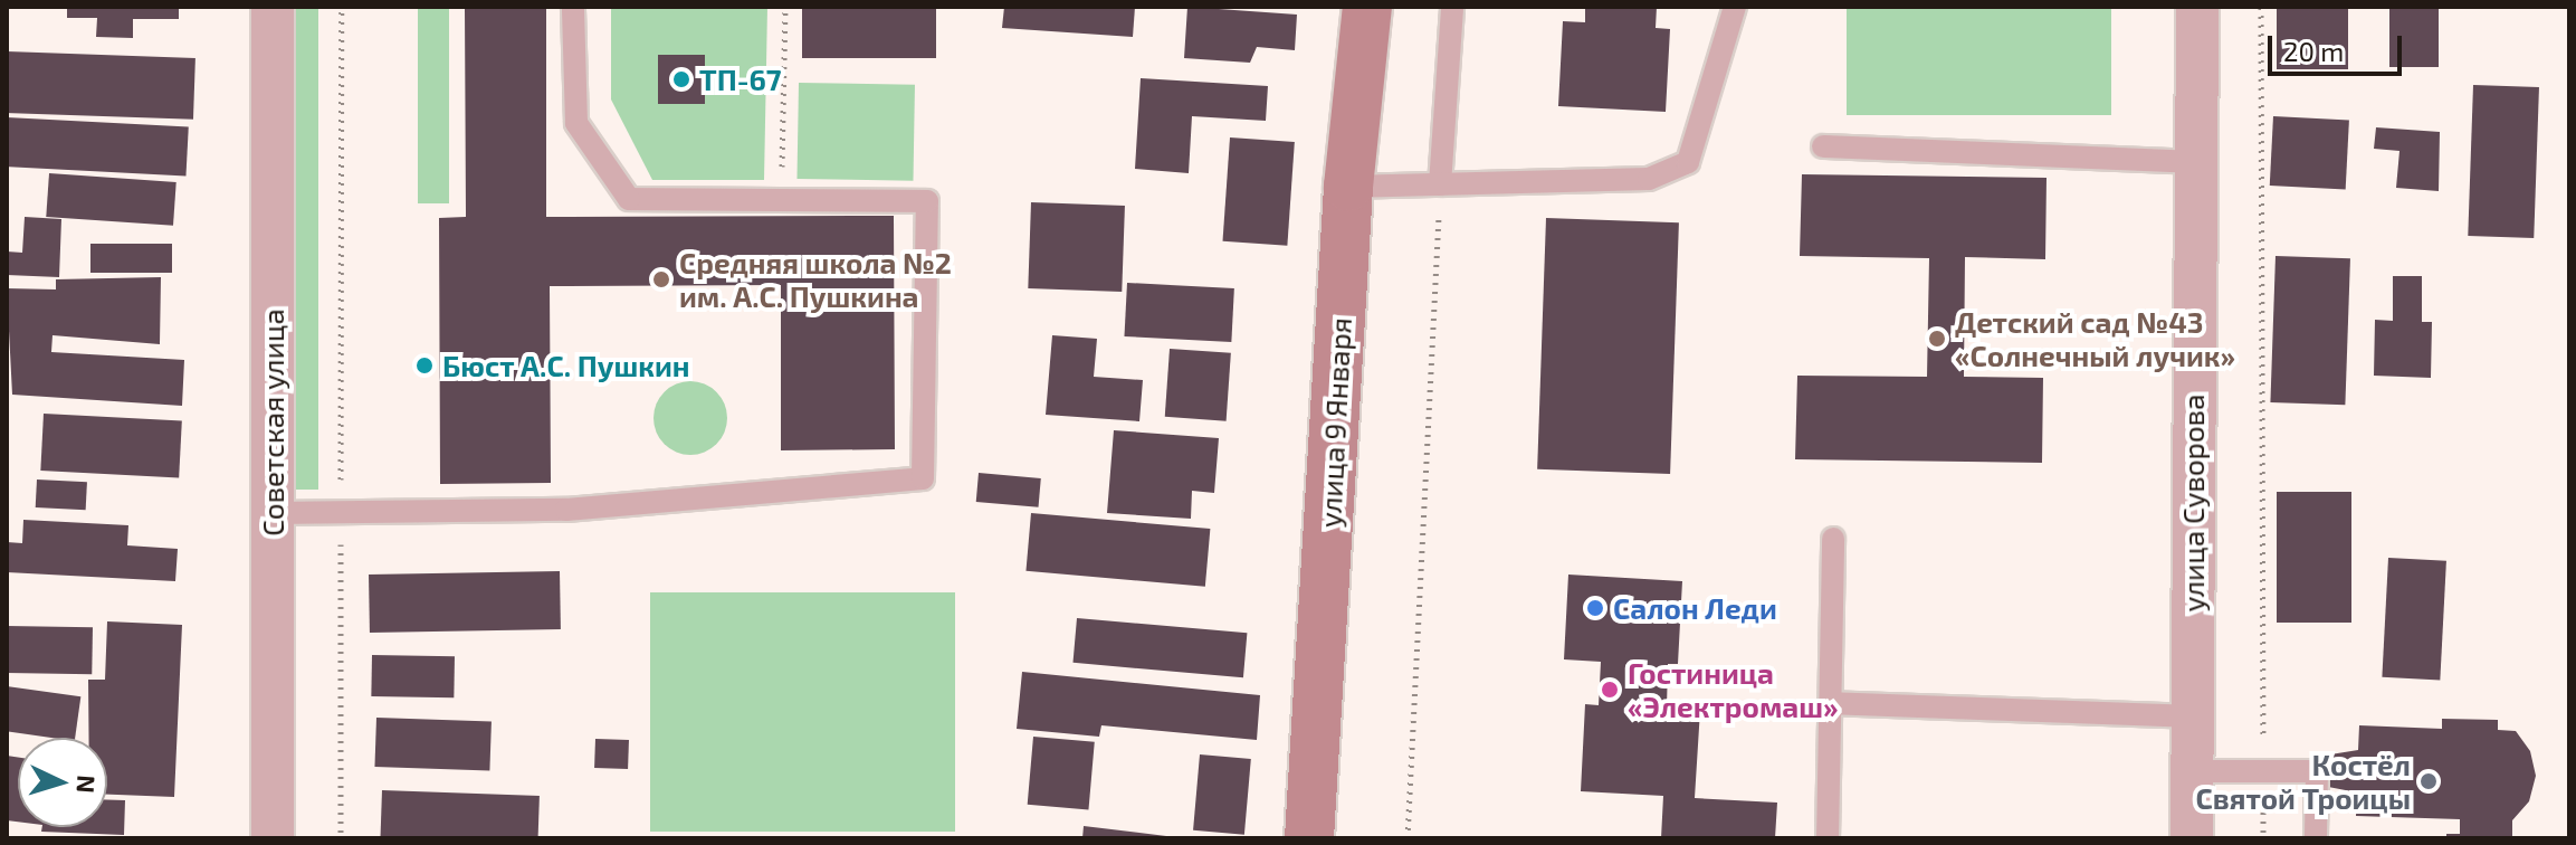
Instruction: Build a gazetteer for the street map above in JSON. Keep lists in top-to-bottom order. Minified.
{"streets":{"street":["Советская улица","улица 9 Января","улица Суворова"]},"places":["ТП-67","Средняя школа №2 им. А.С. Пушкина","Детский сад №43 «Солнечный лучик»","Бюст А.С. Пушкин","Салон Леди","Гостиница «Электромаш»","Костёл Святой Троицы"],"scale_bar":"20 m","north":"right"}
